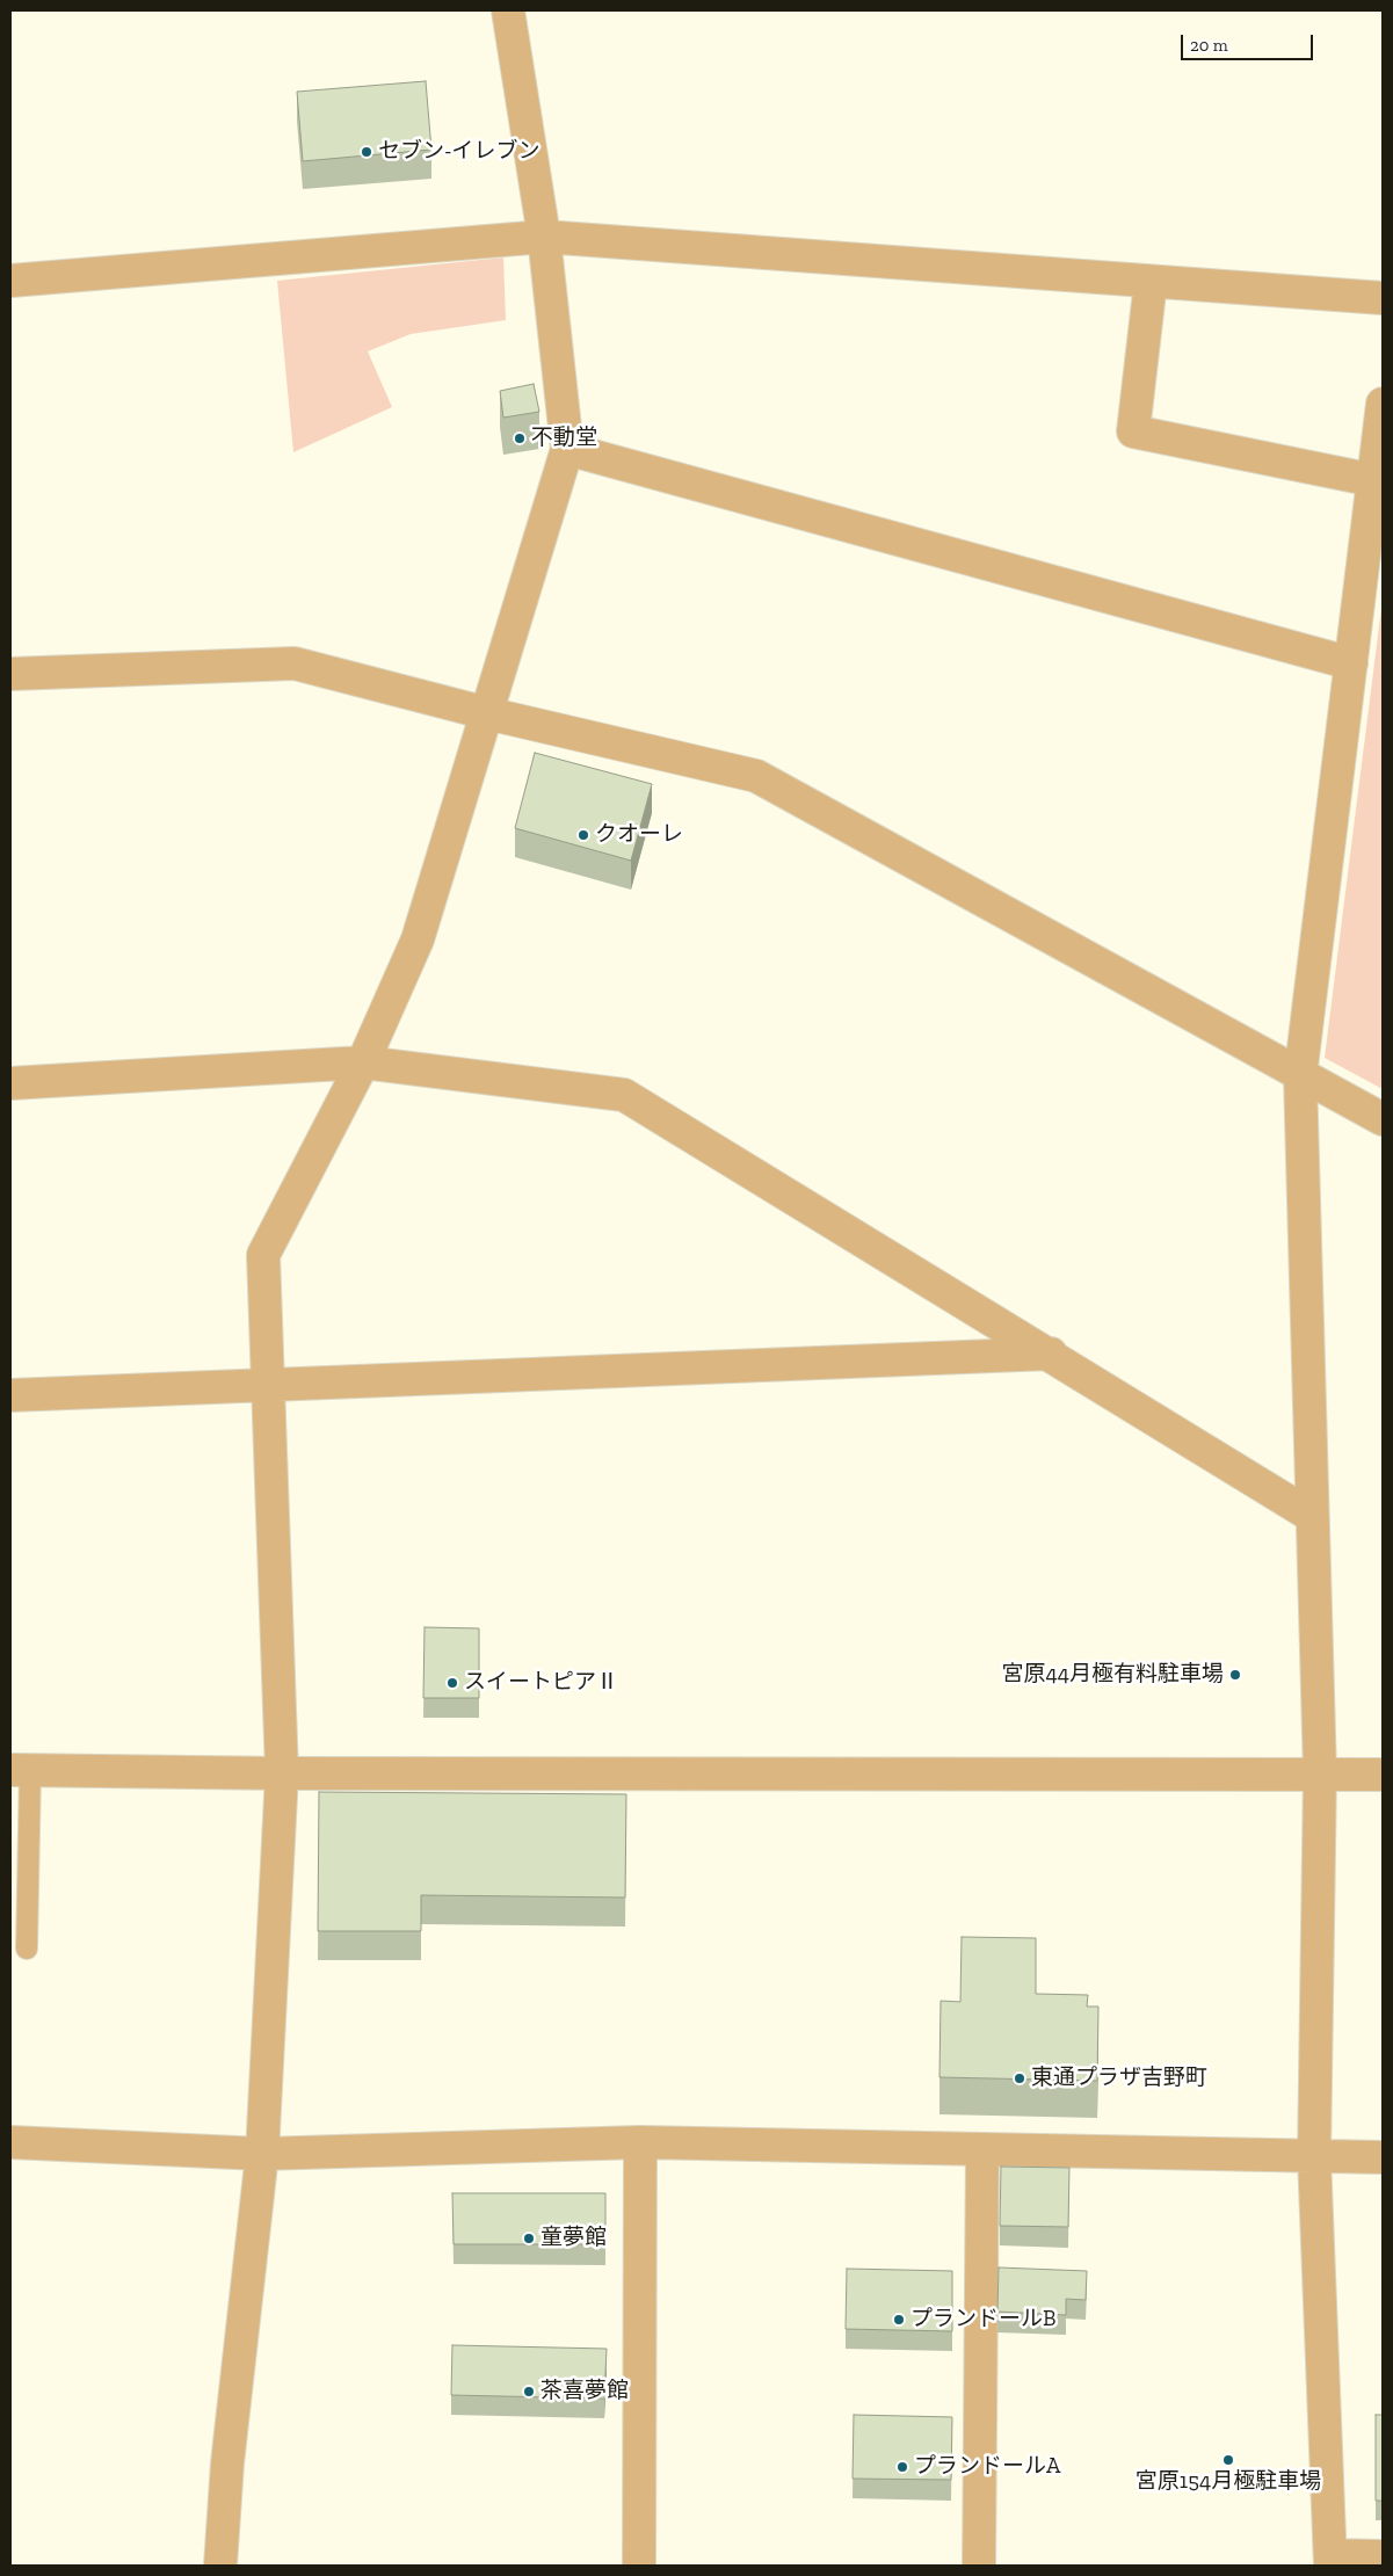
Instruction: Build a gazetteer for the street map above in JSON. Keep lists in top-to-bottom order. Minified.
{"places":["セブン-イレブン","不動堂","クオーレ","宮原44月極有料駐車場","スイートピアⅡ","東通プラザ吉野町","童夢館","プランドールB","茶喜夢館","宮原154月極駐車場","プランドールA"],"scale_bar":"20 m"}
